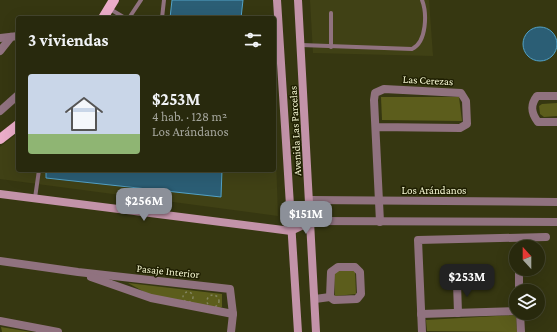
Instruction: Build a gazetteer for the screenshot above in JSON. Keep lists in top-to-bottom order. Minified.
{"streets":{"main road":["Avenida Las Parcelas"],"street":["Las Cerezas","Los Arándanos","Pasaje Interior"]},"crossings":[["Las Cerezas","Los Arándanos"],["Avenida Las Parcelas","Los Arándanos"]],"north":"top","page":{"heading":"3 viviendas","list":[{"name":"$253M","note":"4 hab. · 128 m² · Los Arándanos"}],"price":["$256M","$151M","$253M"]}}
